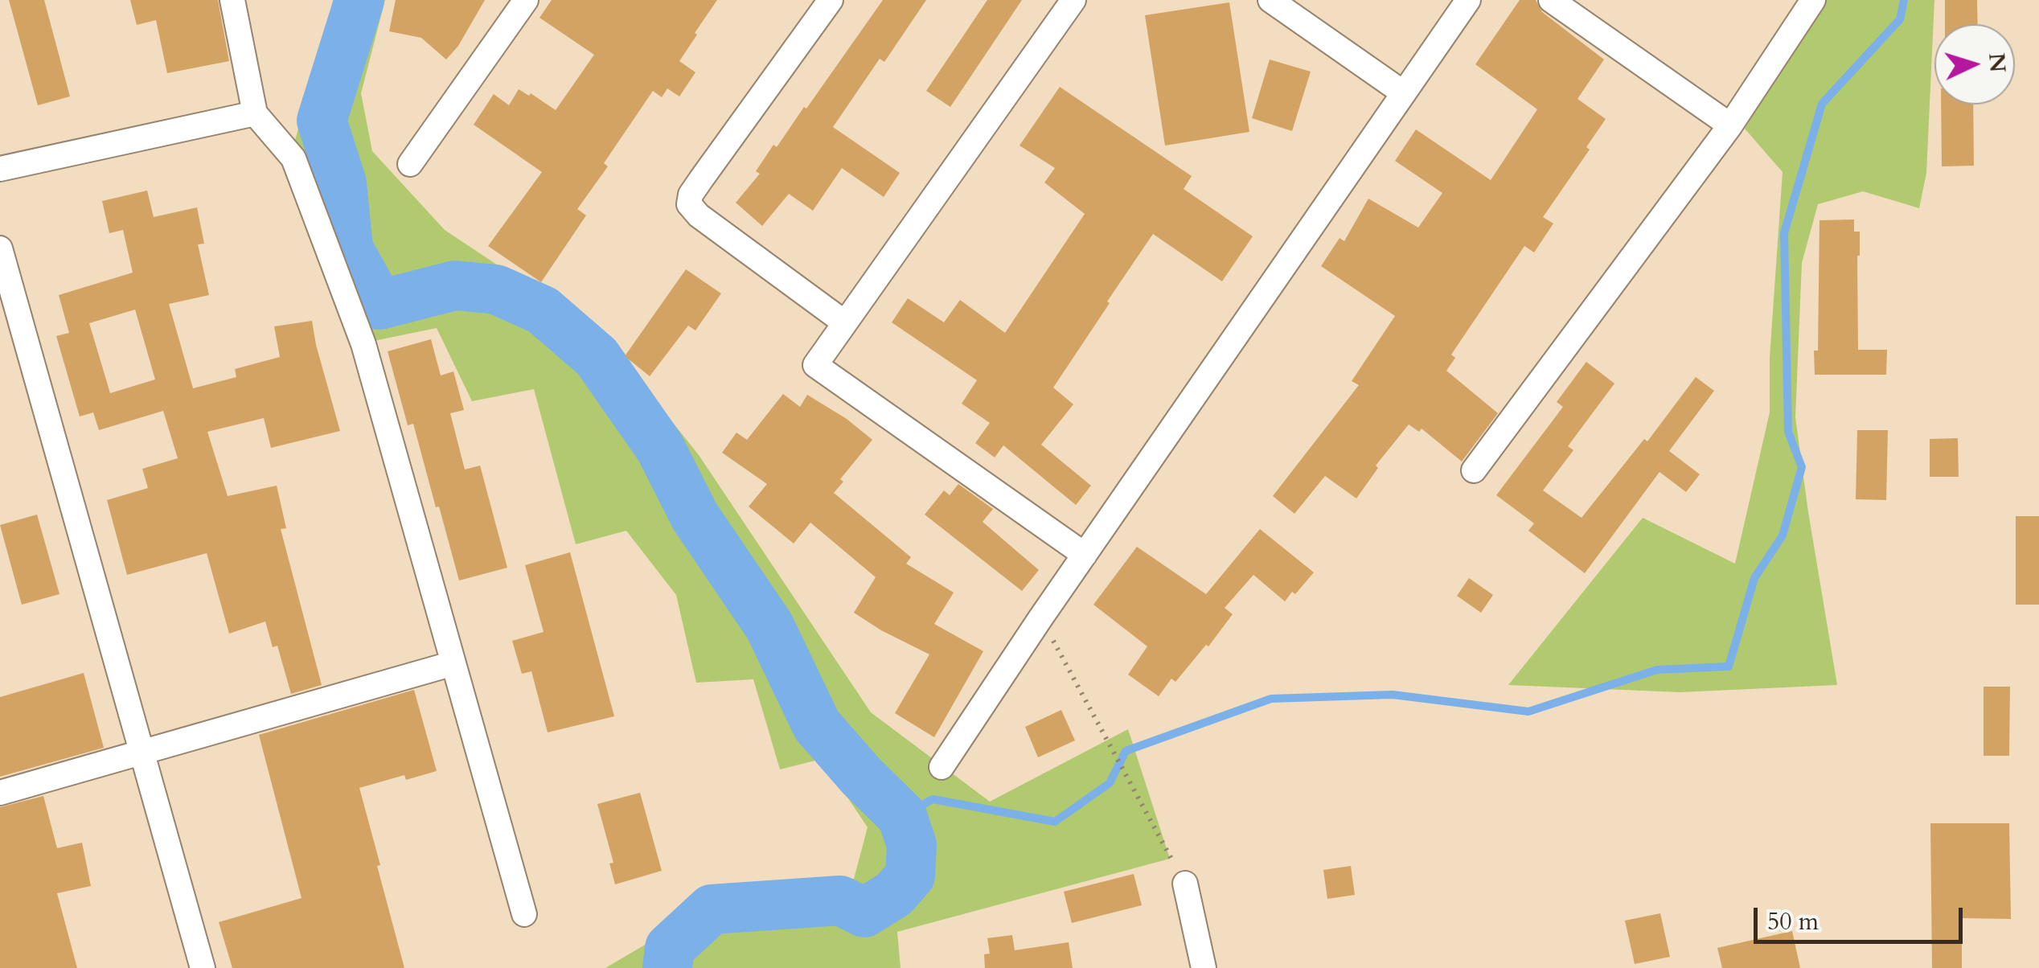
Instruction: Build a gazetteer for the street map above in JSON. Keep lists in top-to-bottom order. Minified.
{"scale_bar":"50 m","north":"right"}
